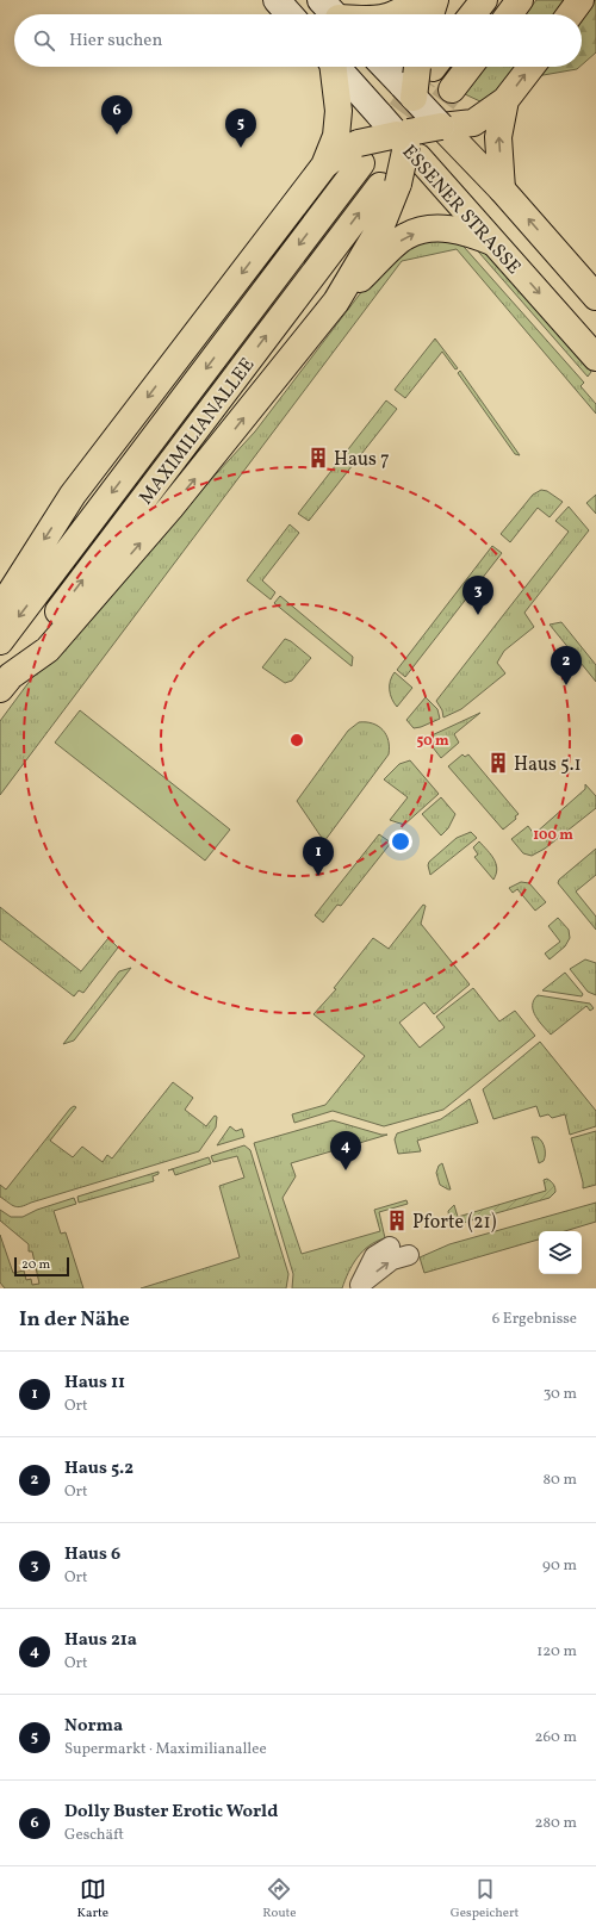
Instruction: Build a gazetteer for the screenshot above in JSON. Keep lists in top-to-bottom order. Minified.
{"streets":{"main road":["ESSENER STRASSE","MAXIMILIANALLEE"]},"places":{"building":["Haus 7","Haus 5.1","Pforte (21)"]},"scale_bar":"20 m","page":{"search":"Hier suchen","pins":["6","5","3","2","1","4"],"scale":"20 m","heading":["In der Nähe","6 Ergebnisse"],"list":[{"mark":"1","name":"Haus 11","note":"Ort","value":"30 m"},{"mark":"2","name":"Haus 5.2","note":"Ort","value":"80 m"},{"mark":"3","name":"Haus 6","note":"Ort","value":"90 m"},{"mark":"4","name":"Haus 21a","note":"Ort","value":"120 m"},{"mark":"5","name":"Norma","note":"Supermarkt · Maximilianallee","value":"260 m"},{"mark":"6","name":"Dolly Buster Erotic World","note":"Geschäft","value":"280 m"}],"nav":["Karte","Route","Gespeichert"]},"rings":["50 m","100 m"]}
